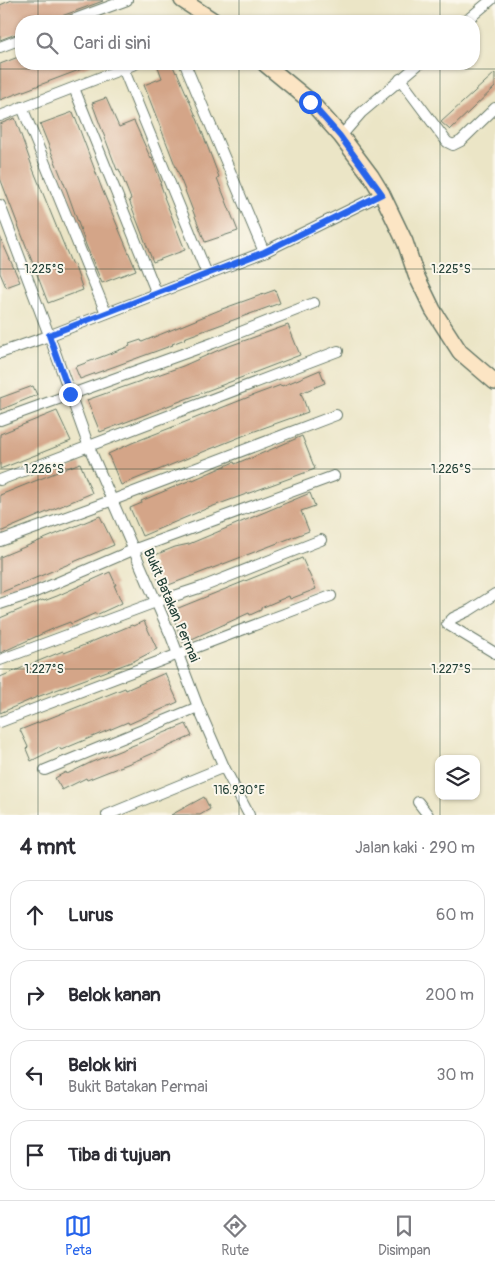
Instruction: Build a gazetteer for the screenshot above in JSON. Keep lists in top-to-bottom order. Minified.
{"streets":{"street":["Bukit Batakan Permai"]},"page":{"search":"Cari di sini","heading":["4 mnt","Jalan kaki · 290 m"],"list":[["Lurus","60 m"],["Belok kanan","200 m"],["Belok kiri","Bukit Batakan Permai","30 m"],"Tiba di tujuan"],"nav":["Peta","Rute","Disimpan"]},"coordinates":["1.225°S","1.226°S","1.227°S","116.930°E"]}
